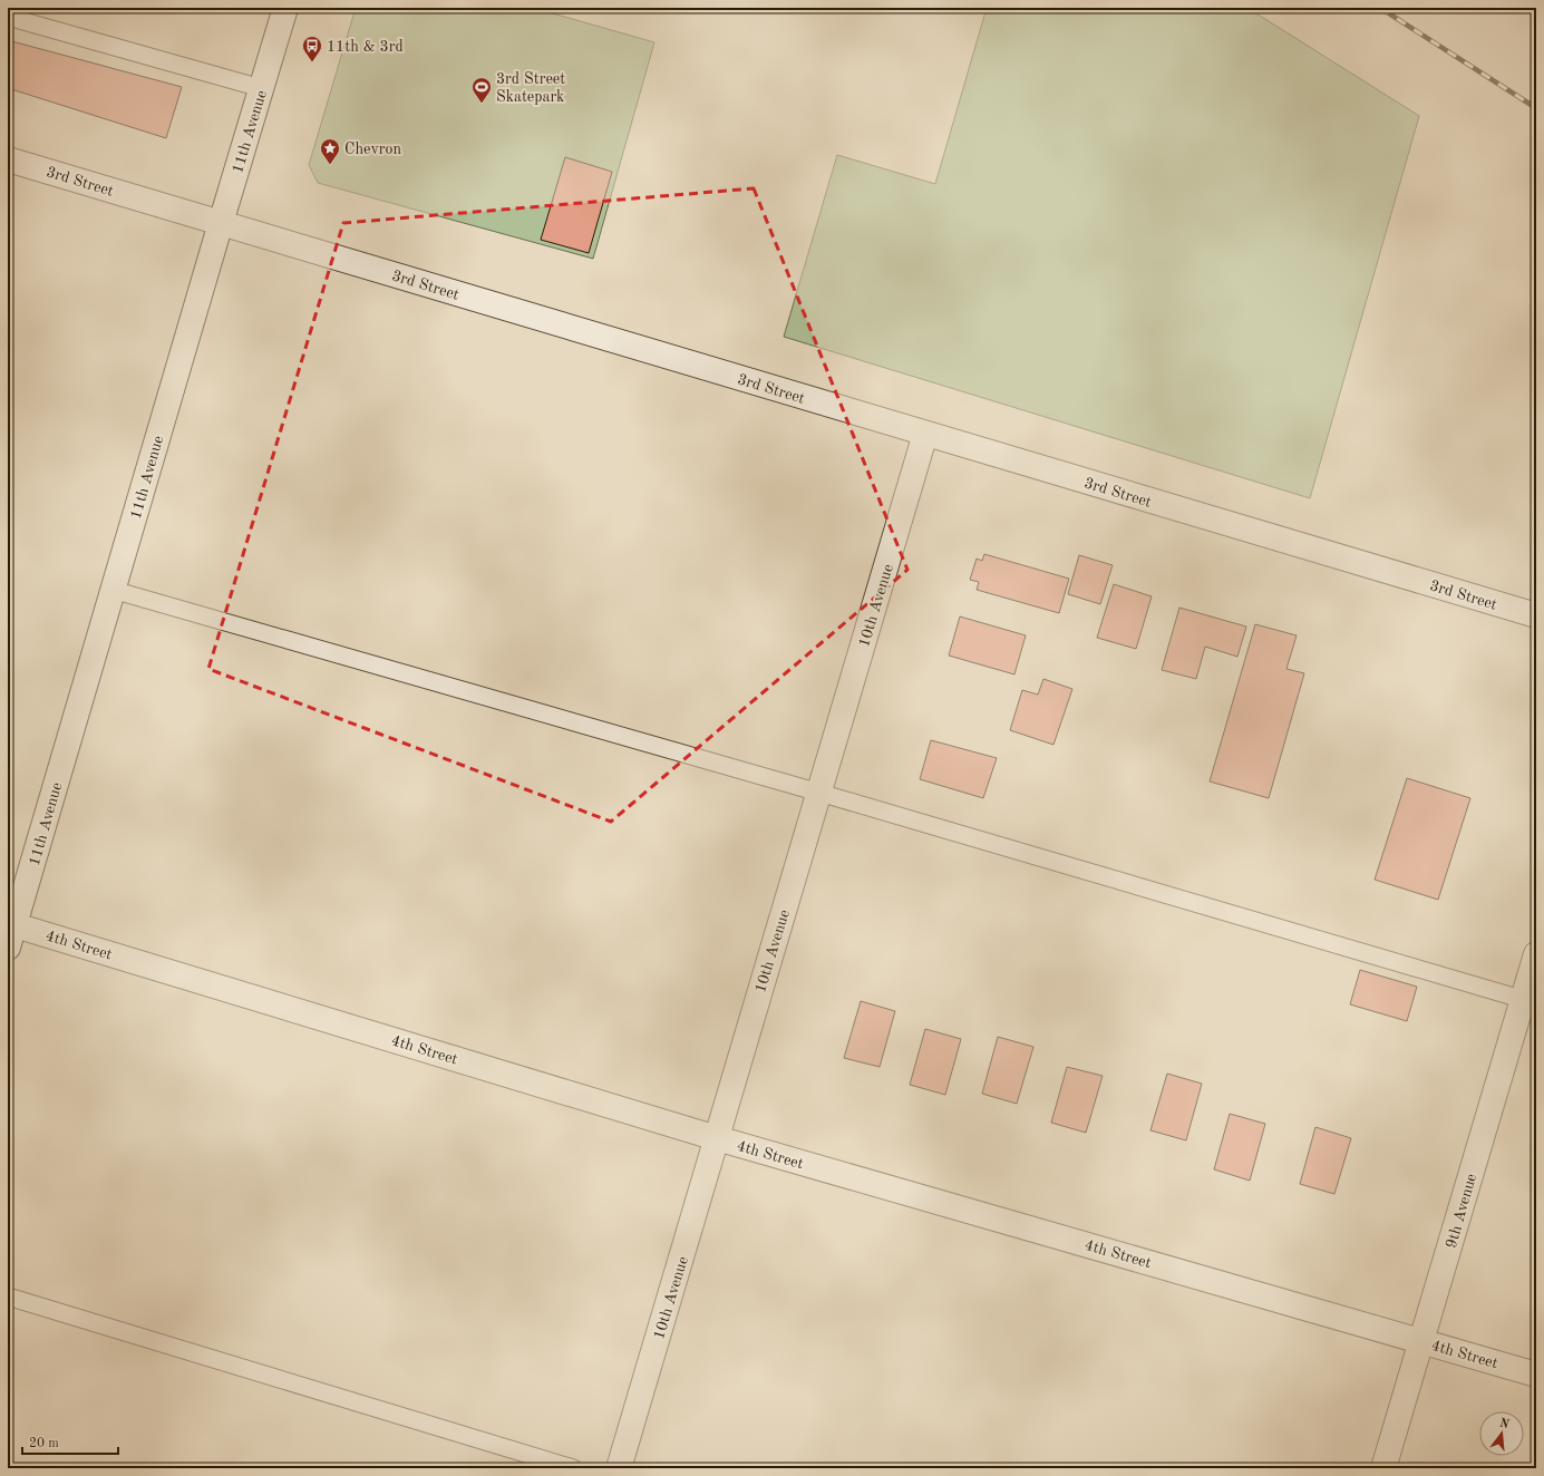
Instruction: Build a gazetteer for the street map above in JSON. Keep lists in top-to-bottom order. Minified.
{"streets":{"street":["11th Avenue","3rd Street","10th Avenue","4th Street","9th Avenue"]},"crossings":[["11th Avenue","3rd Street"],["11th Avenue","4th Street"],["3rd Street","10th Avenue"],["10th Avenue","4th Street"],["4th Street","9th Avenue"]],"places":{"bus stop":["11th & 3rd"],"sports":["3rd Street Skatepark"],"place":["Chevron"]},"scale_bar":"20 m","north":"top"}
